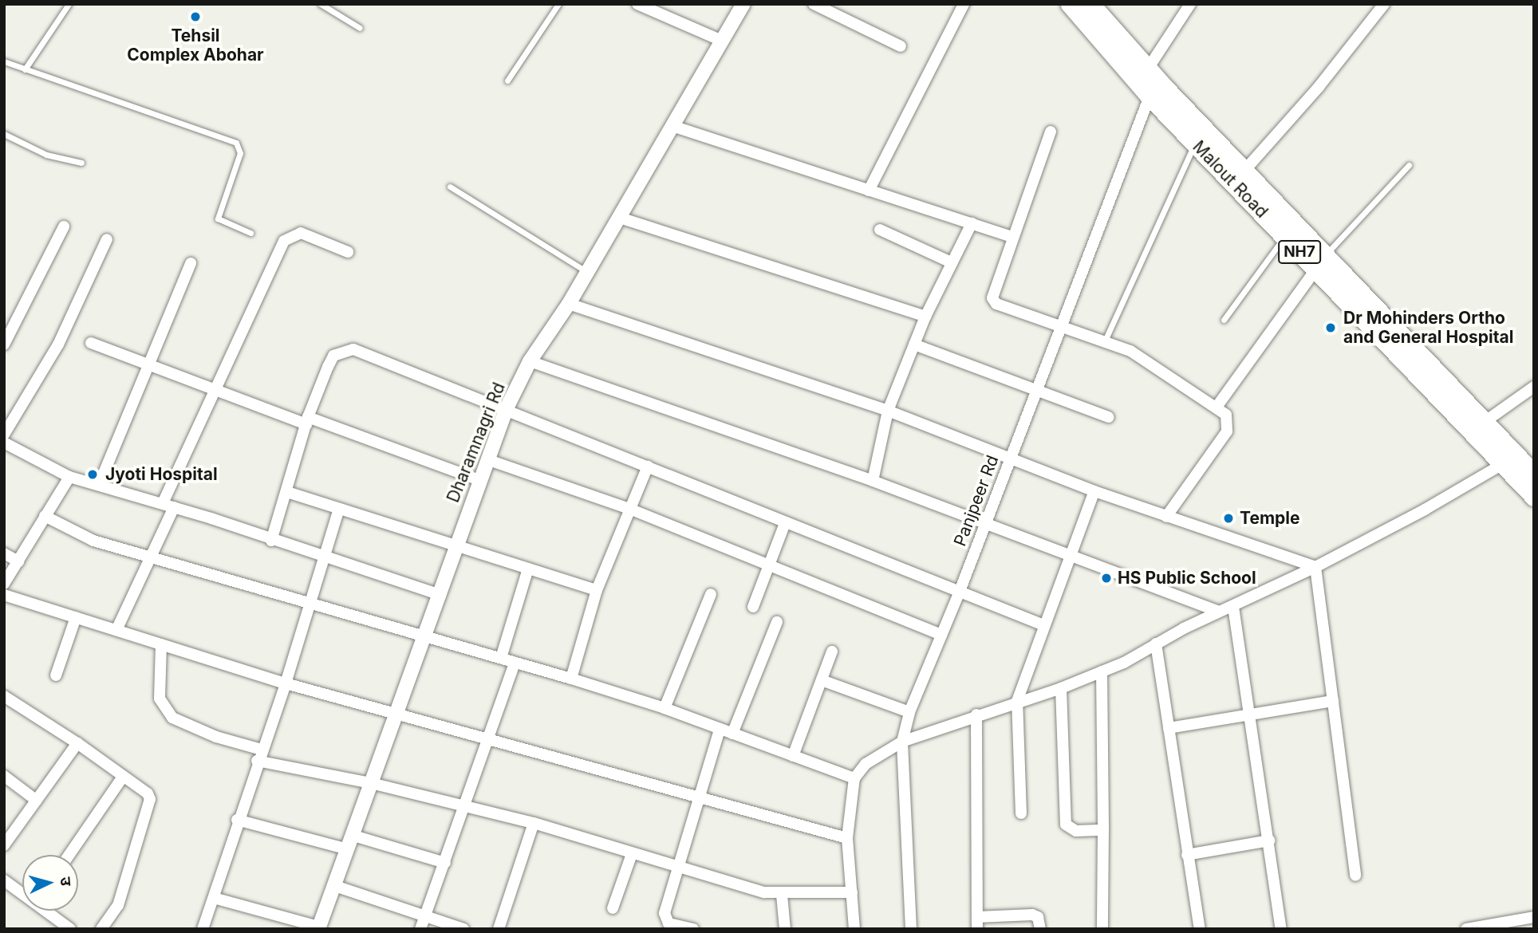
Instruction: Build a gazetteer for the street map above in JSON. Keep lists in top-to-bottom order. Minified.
{"streets":{"highway":["Malout Road","NH7"],"street":["Dharamnagri Rd","Panjpeer Rd"]},"crossings":[["Malout Road","Panjpeer Rd"]],"places":["Tehsil Complex Abohar","Dr Mohinders Ortho and General Hospital","Jyoti Hospital","Temple","HS Public School"],"north":"right"}
